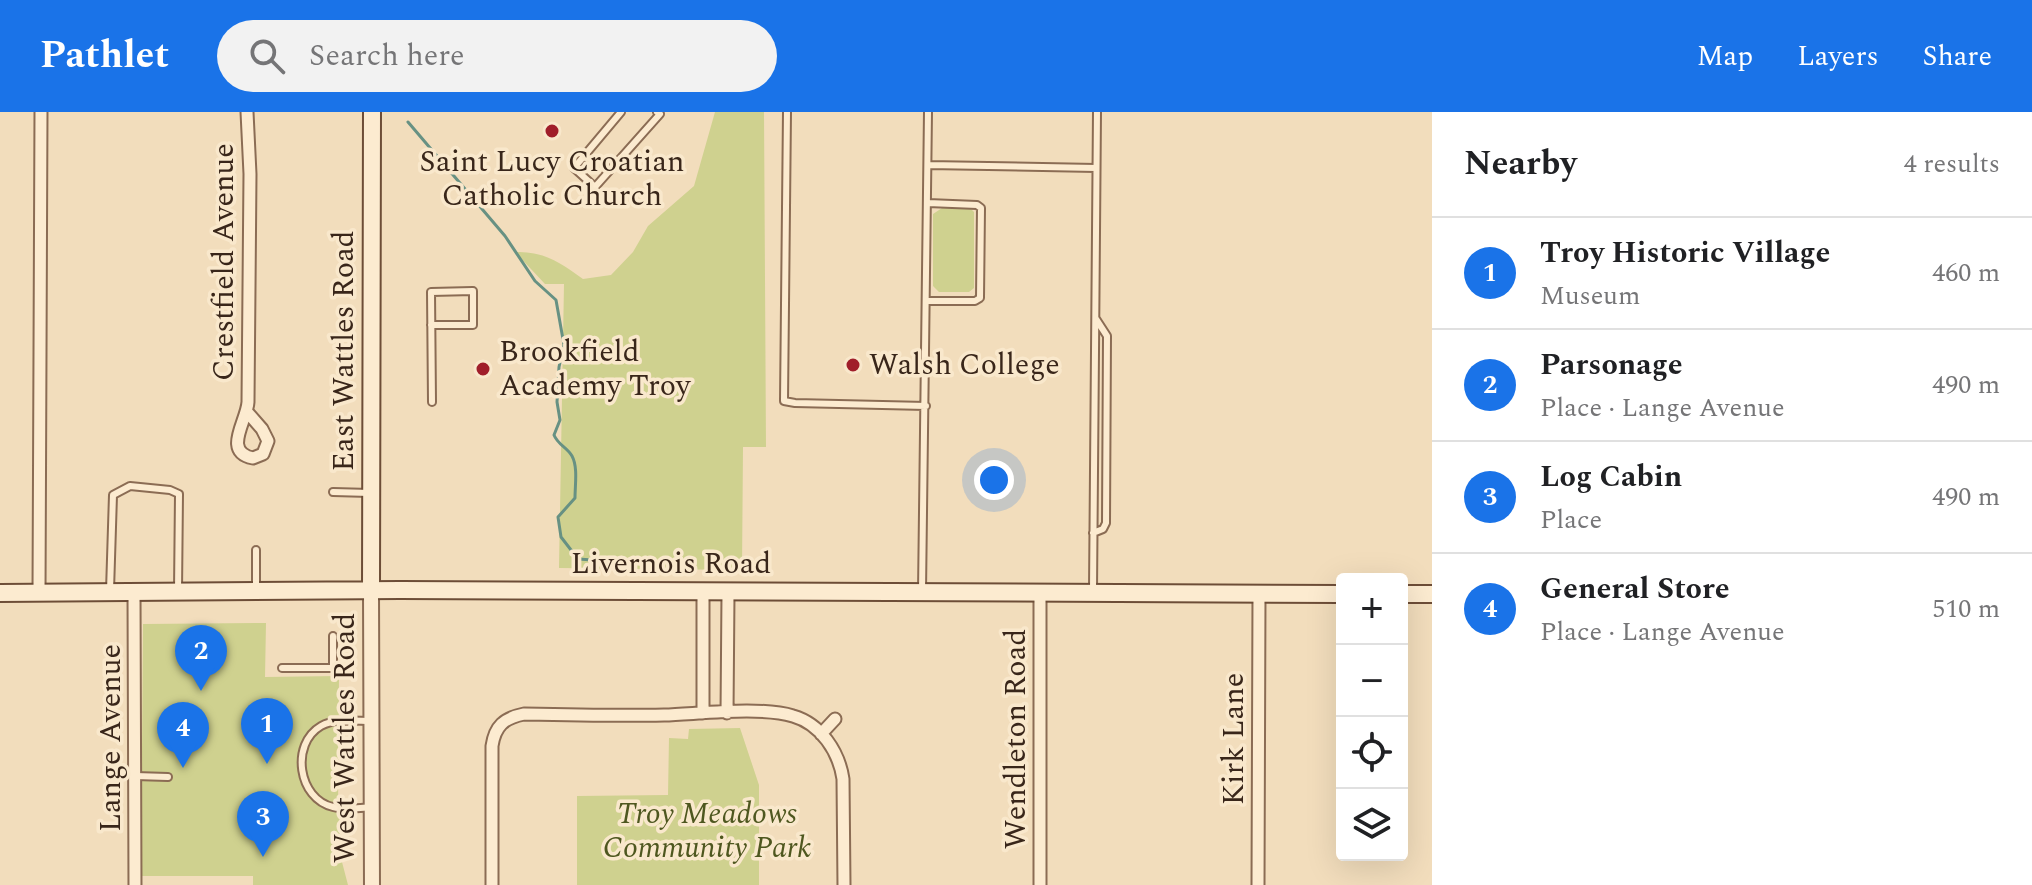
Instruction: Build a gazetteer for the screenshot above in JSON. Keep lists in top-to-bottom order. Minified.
{"streets":{"main road":["East Wattles Road","Livernois Road"],"street":["Crestfield Avenue","Lange Avenue","West Wattles Road","Wendleton Road","Kirk Lane"]},"crossings":[["East Wattles Road","Livernois Road"],["East Wattles Road","West Wattles Road"],["Livernois Road","Lange Avenue"],["Livernois Road","West Wattles Road"],["Livernois Road","Wendleton Road"],["Livernois Road","Kirk Lane"]],"parks":["Troy Meadows Community Park"],"places":["Saint Lucy Croatian Catholic Church","Walsh College","Brookfield Academy Troy"],"page":{"header":"Pathlet","search":"Search here","nav":["Map","Layers","Share"],"heading":["Nearby","4 results"],"list":[{"mark":"1","name":"Troy Historic Village","note":"Museum","value":"460 m"},{"mark":"2","name":"Parsonage","note":"Place · Lange Avenue","value":"490 m"},{"mark":"3","name":"Log Cabin","note":"Place","value":"490 m"},{"mark":"4","name":"General Store","note":"Place · Lange Avenue","value":"510 m"}],"map_buttons":["+","−"],"pins":["2","1","4","3"]}}
